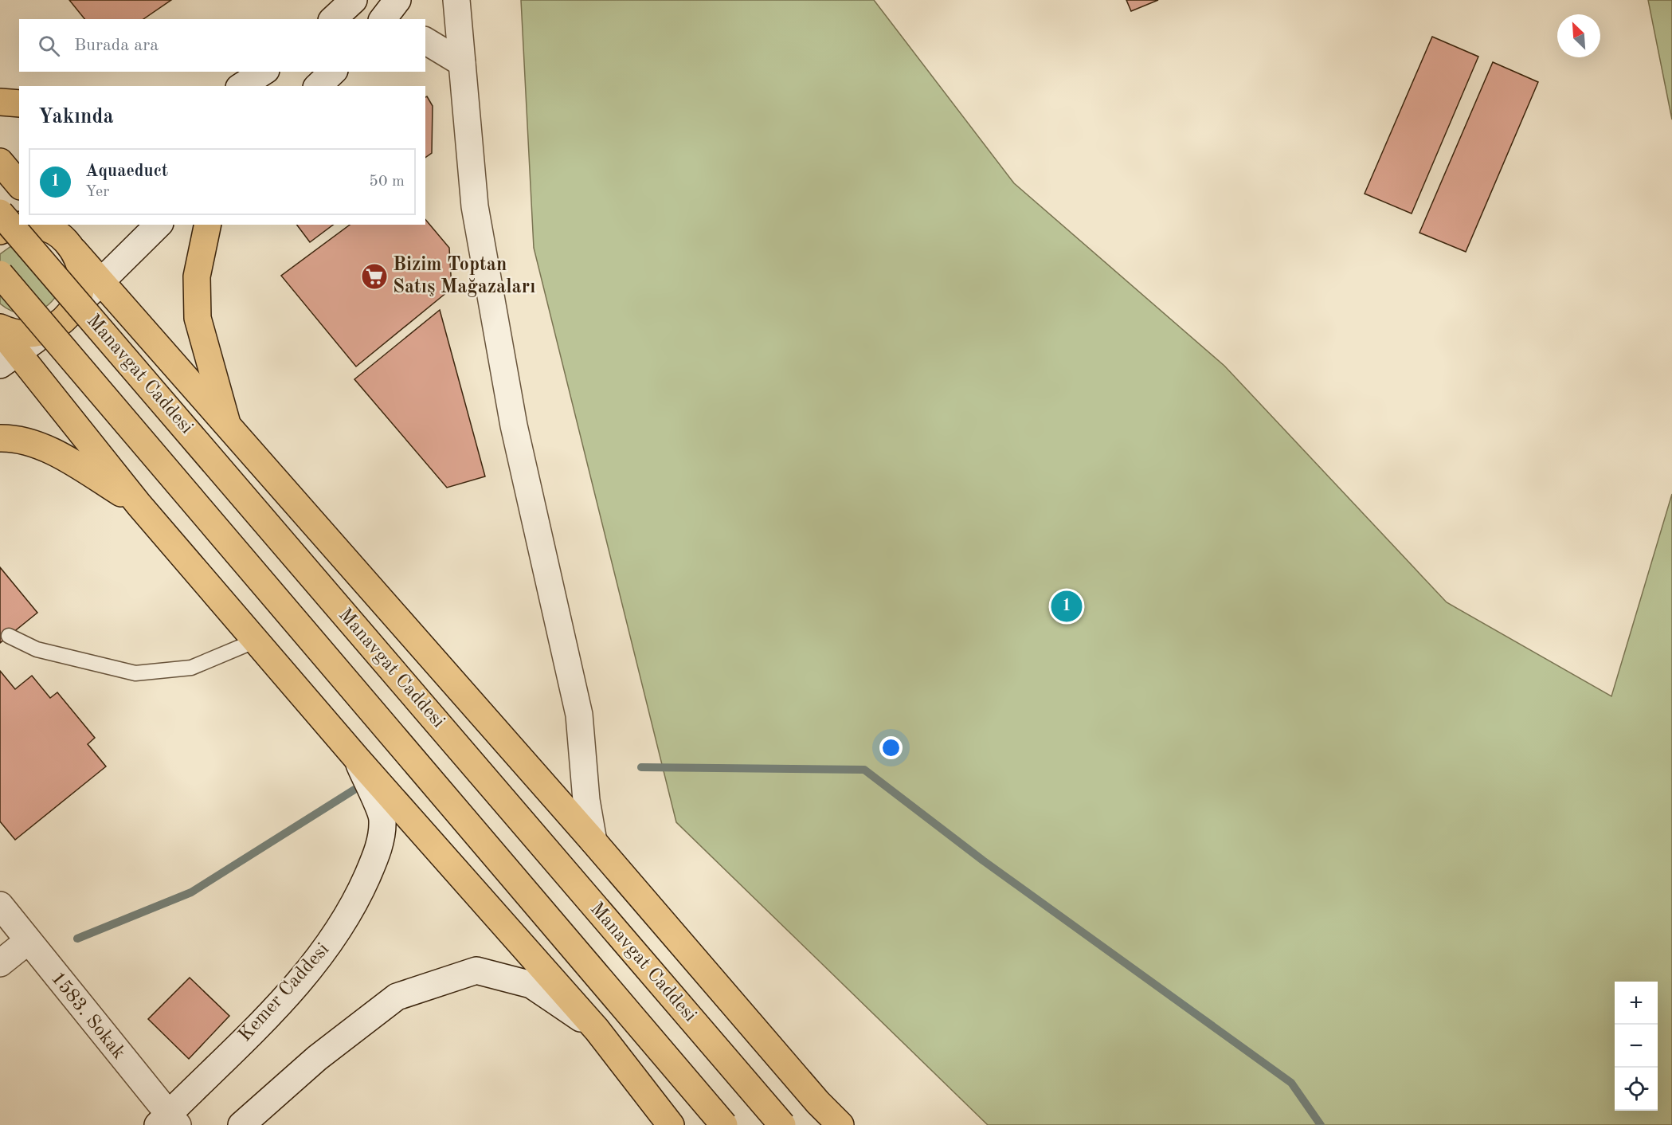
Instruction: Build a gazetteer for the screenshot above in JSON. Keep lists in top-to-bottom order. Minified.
{"streets":{"highway":["Manavgat Caddesi"],"street":["Kemer Caddesi","1583. Sokak"]},"crossings":[["Kemer Caddesi","1583. Sokak"]],"places":{"supermarket":["Bizim Toptan Satış Mağazaları"]},"north":"top left","page":{"search":"Burada ara","heading":"Yakında","list":[{"mark":"1","name":"Aquaeduct","note":"Yer","value":"50 m"}],"pins":"1","map_buttons":["+","−"]}}
